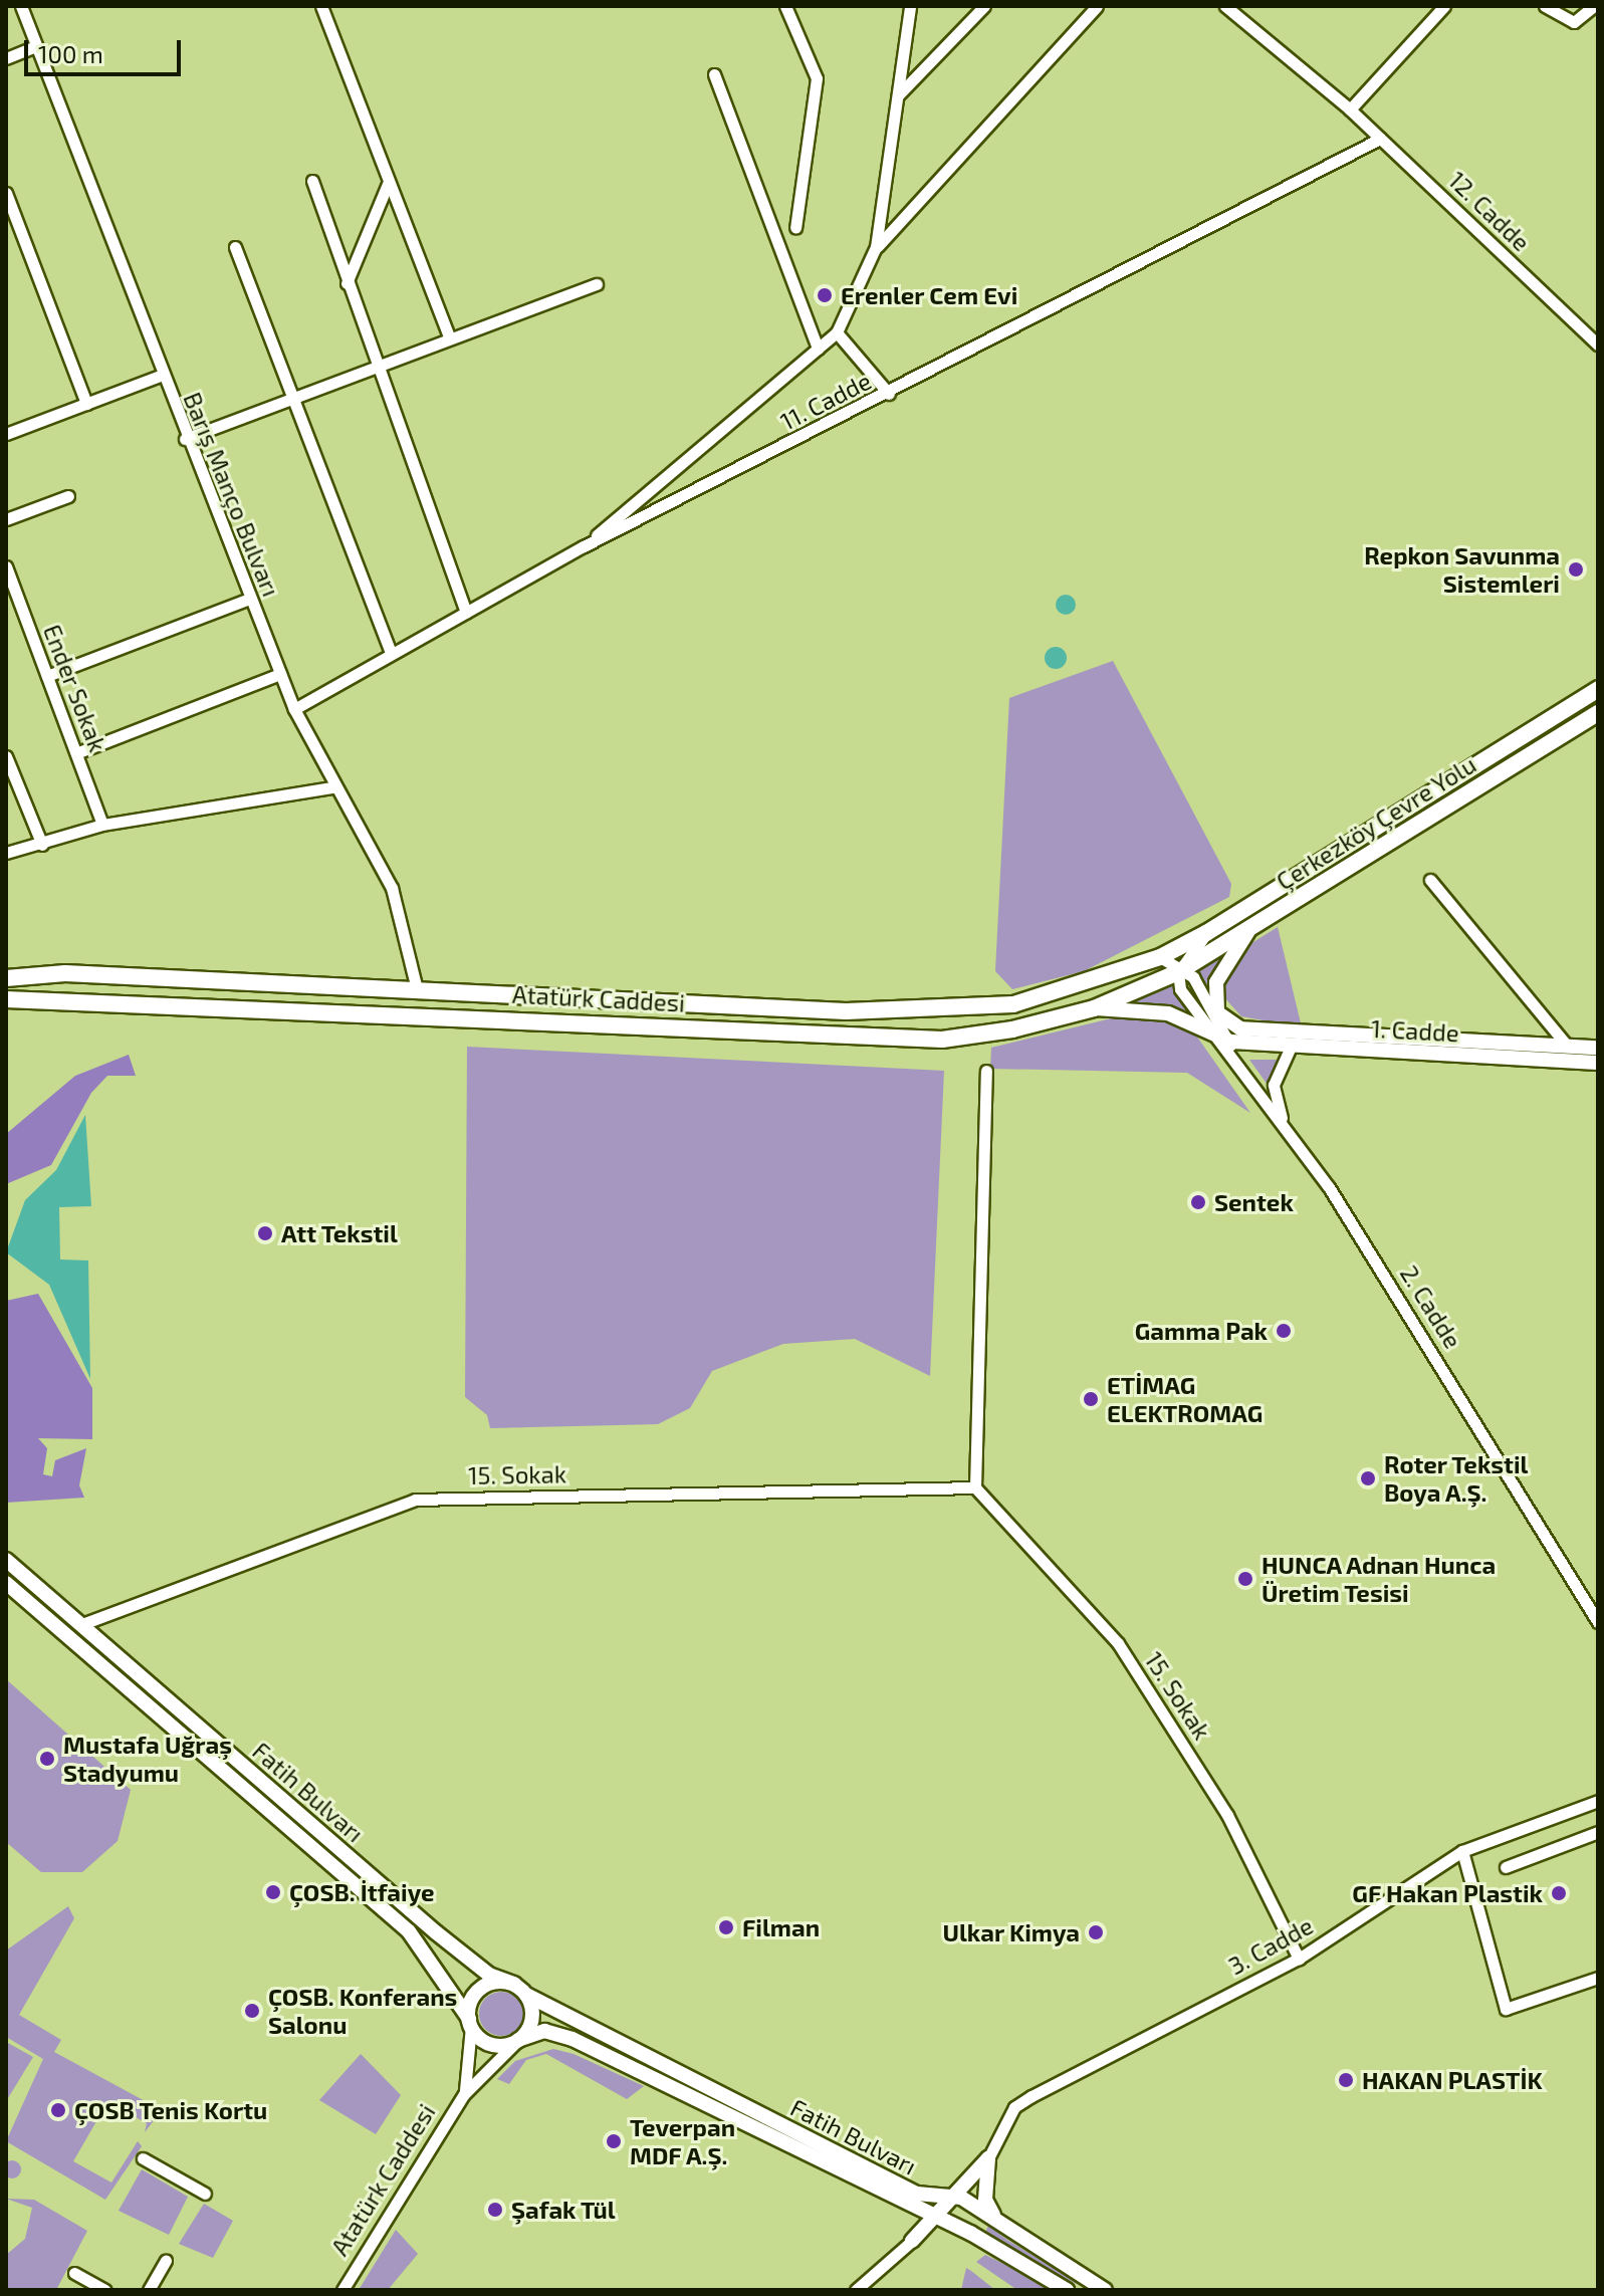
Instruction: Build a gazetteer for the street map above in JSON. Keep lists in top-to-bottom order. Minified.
{"streets":{"highway":["Çerkezköy Çevre Yolu","Atatürk Caddesi"],"main road":["1. Cadde","Fatih Bulvarı"],"street":["12. Cadde","11. Cadde","Barış Manço Bulvarı","Ender Sokak","2. Cadde","15. Sokak","3. Cadde"]},"crossings":[["12. Cadde","11. Cadde"],["11. Cadde","Barış Manço Bulvarı"],["Çerkezköy Çevre Yolu","Atatürk Caddesi"],["Çerkezköy Çevre Yolu","2. Cadde"],["Atatürk Caddesi","2. Cadde"],["15. Sokak","Fatih Bulvarı"],["15. Sokak","3. Cadde"]],"places":["Erenler Cem Evi","Repkon Savunma Sistemleri","Sentek","Att Tekstil","Gamma Pak","ETİMAG ELEKTROMAG","Roter Tekstil Boya A.Ş.","HUNCA Adnan Hunca Üretim Tesisi","Mustafa Uğraş Stadyumu","ÇOSB. İtfaiye","GF Hakan Plastik","Filman","Ulkar Kimya","ÇOSB. Konferans Salonu","HAKAN PLASTİK","ÇOSB Tenis Kortu","Teverpan MDF A.Ş.","Şafak Tül"],"scale_bar":"100 m"}
